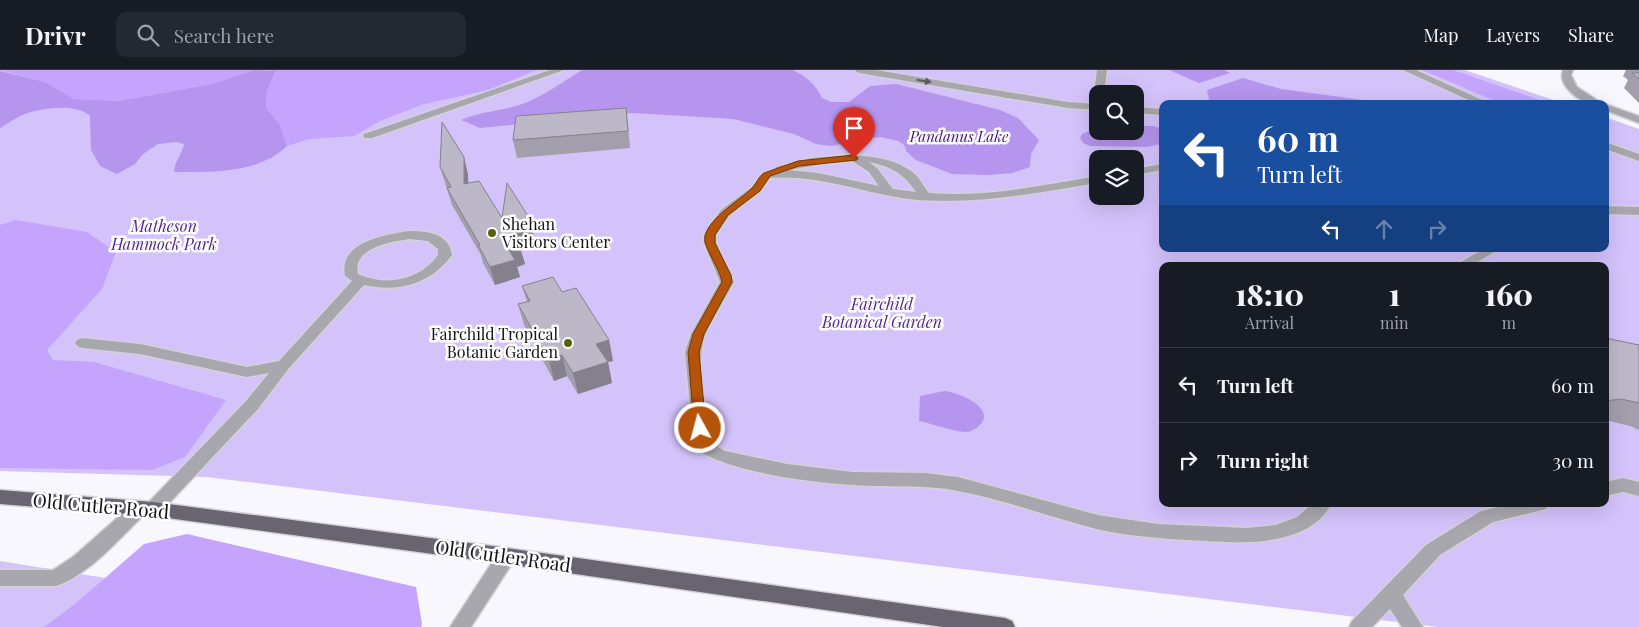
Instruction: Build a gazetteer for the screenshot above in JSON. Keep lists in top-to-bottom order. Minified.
{"streets":{"main road":["Old Cutler Road"]},"water":["Pandanus Lake"],"parks":["Matheson Hammock Park","Fairchild Botanical Garden"],"places":["Shehan Visitors Center","Fairchild Tropical Botanic Garden"],"page":{"header":"Drivr","search":"Search here","nav":["Map","Layers","Share"],"turn":["60 m","Turn left"],"eta":["18:10","Arrival","1","min","160","m"],"list":[{"name":"Turn left","value":"60 m"},{"name":"Turn right","value":"30 m"}]}}
